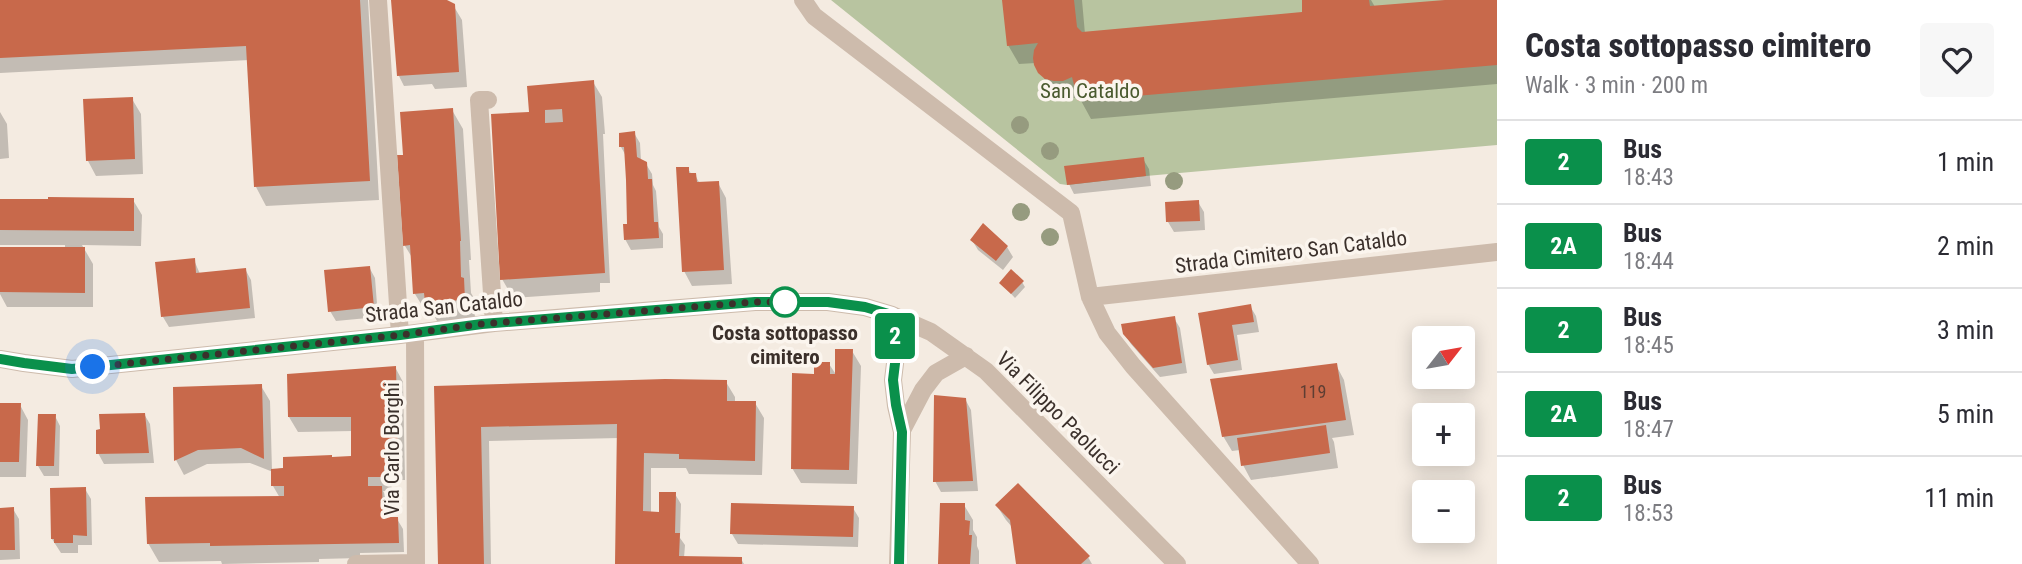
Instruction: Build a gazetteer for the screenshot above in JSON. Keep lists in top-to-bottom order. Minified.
{"streets":{"street":["Strada Cimitero San Cataldo","Strada San Cataldo","Via Filippo Paolucci","Via Carlo Borghi"]},"crossings":[["Strada San Cataldo","Via Filippo Paolucci"],["Strada San Cataldo","Via Carlo Borghi"]],"parks":["San Cataldo"],"places":["Costa sottopasso cimitero"],"lines":["bus line 2"],"house_numbers":["119"],"north":"top right","page":{"on_map":"2","heading":["Costa sottopasso cimitero","Walk · 3 min · 200 m"],"list":[{"mark":"2","name":"Bus","note":"18:43","value":"1 min"},{"mark":"2A","name":"Bus","note":"18:44","value":"2 min"},{"mark":"2","name":"Bus","note":"18:45","value":"3 min"},{"mark":"2A","name":"Bus","note":"18:47","value":"5 min"},{"mark":"2","name":"Bus","note":"18:53","value":"11 min"}],"map_buttons":["+","−"]}}
